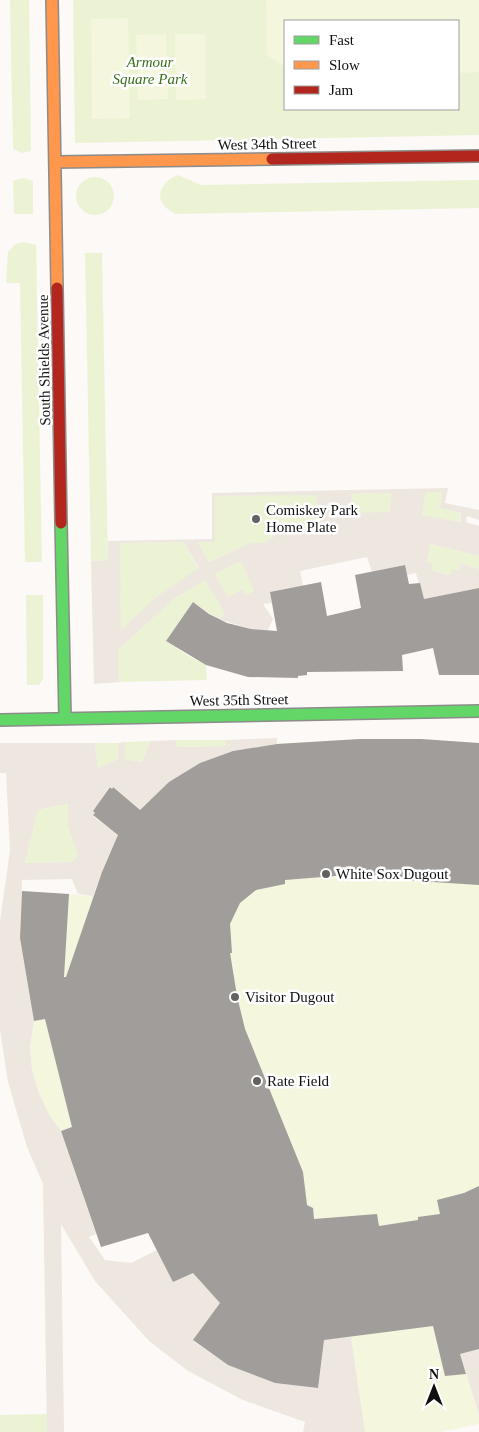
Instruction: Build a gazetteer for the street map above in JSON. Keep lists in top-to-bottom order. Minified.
{"streets":{"street":["West 34th Street","South Shields Avenue","West 35th Street"]},"crossings":[["West 34th Street","South Shields Avenue"],["South Shields Avenue","West 35th Street"]],"parks":["Armour Square Park"],"places":["Comiskey Park Home Plate","White Sox Dugout","Visitor Dugout","Rate Field"],"legend":["Fast","Slow","Jam"],"north":"top"}
